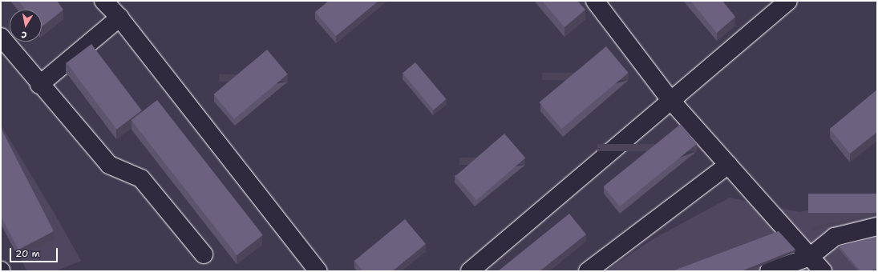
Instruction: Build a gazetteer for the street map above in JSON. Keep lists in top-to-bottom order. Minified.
{"scale_bar":"20 m","north":"bottom"}
